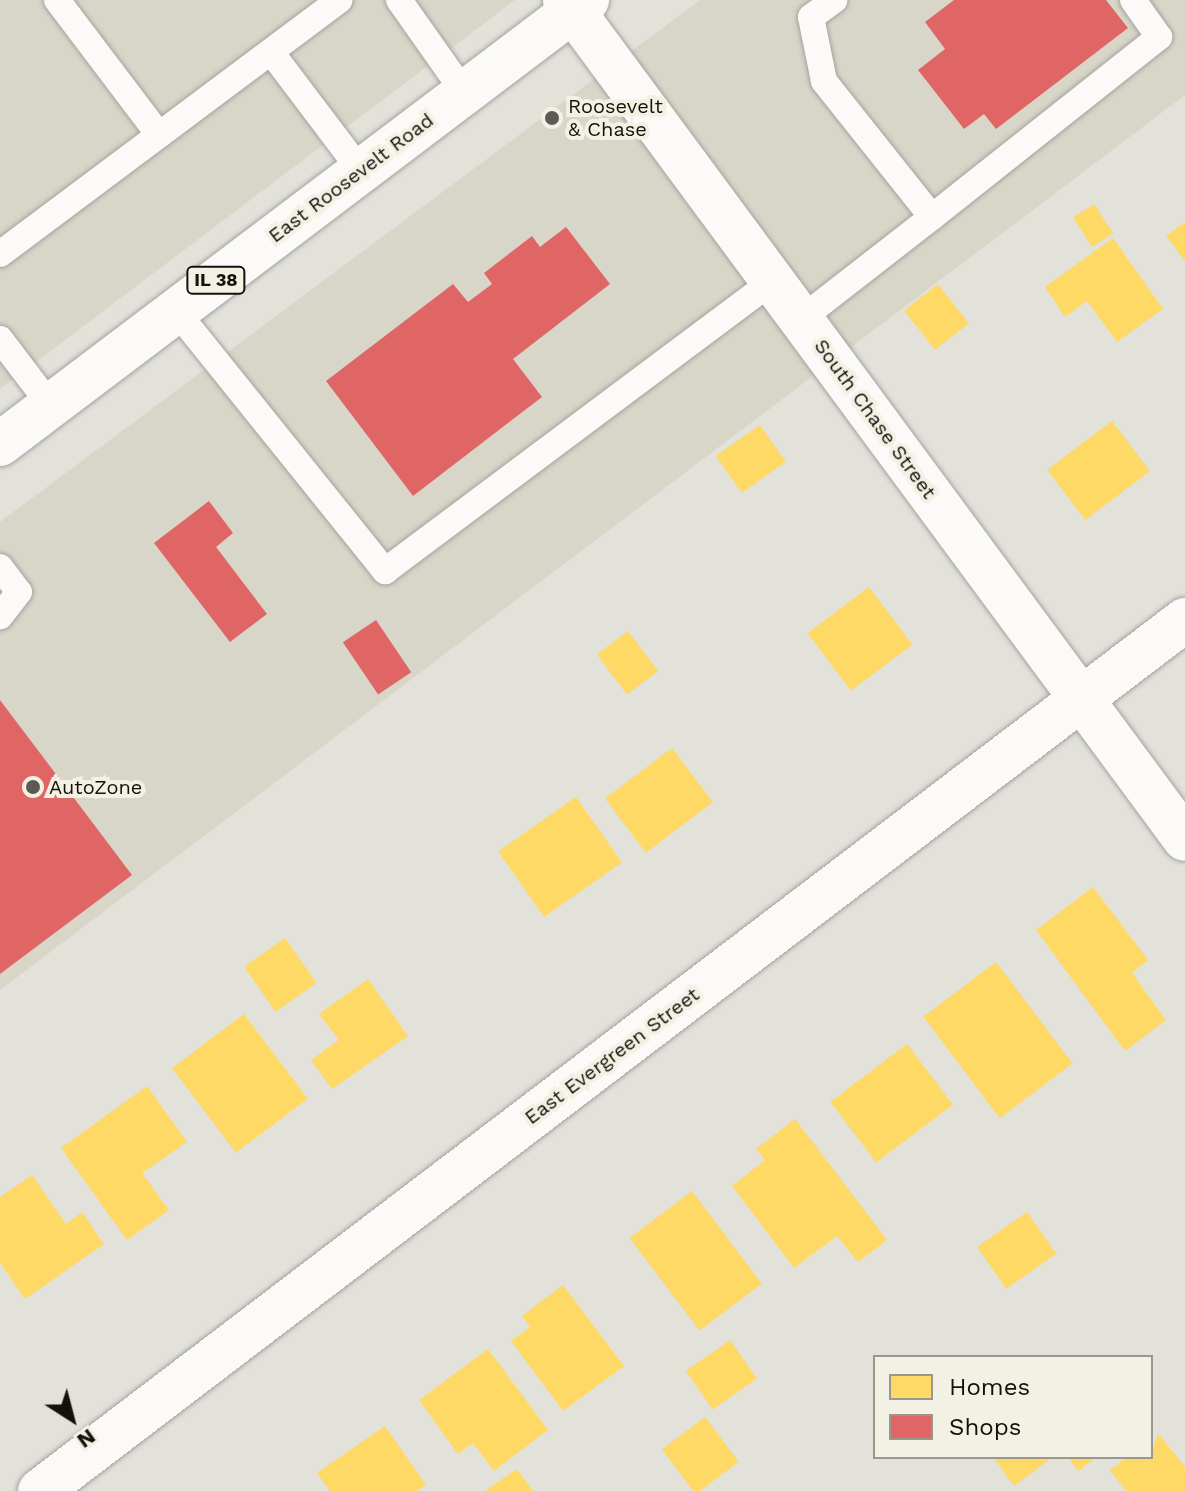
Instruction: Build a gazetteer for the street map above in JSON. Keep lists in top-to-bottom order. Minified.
{"streets":{"street":["East Roosevelt Road","IL 38","South Chase Street","East Evergreen Street"]},"crossings":[["East Roosevelt Road","South Chase Street"],["South Chase Street","East Evergreen Street"]],"places":["Roosevelt & Chase","AutoZone"],"legend":["Homes","Shops"],"north":"bottom right"}
